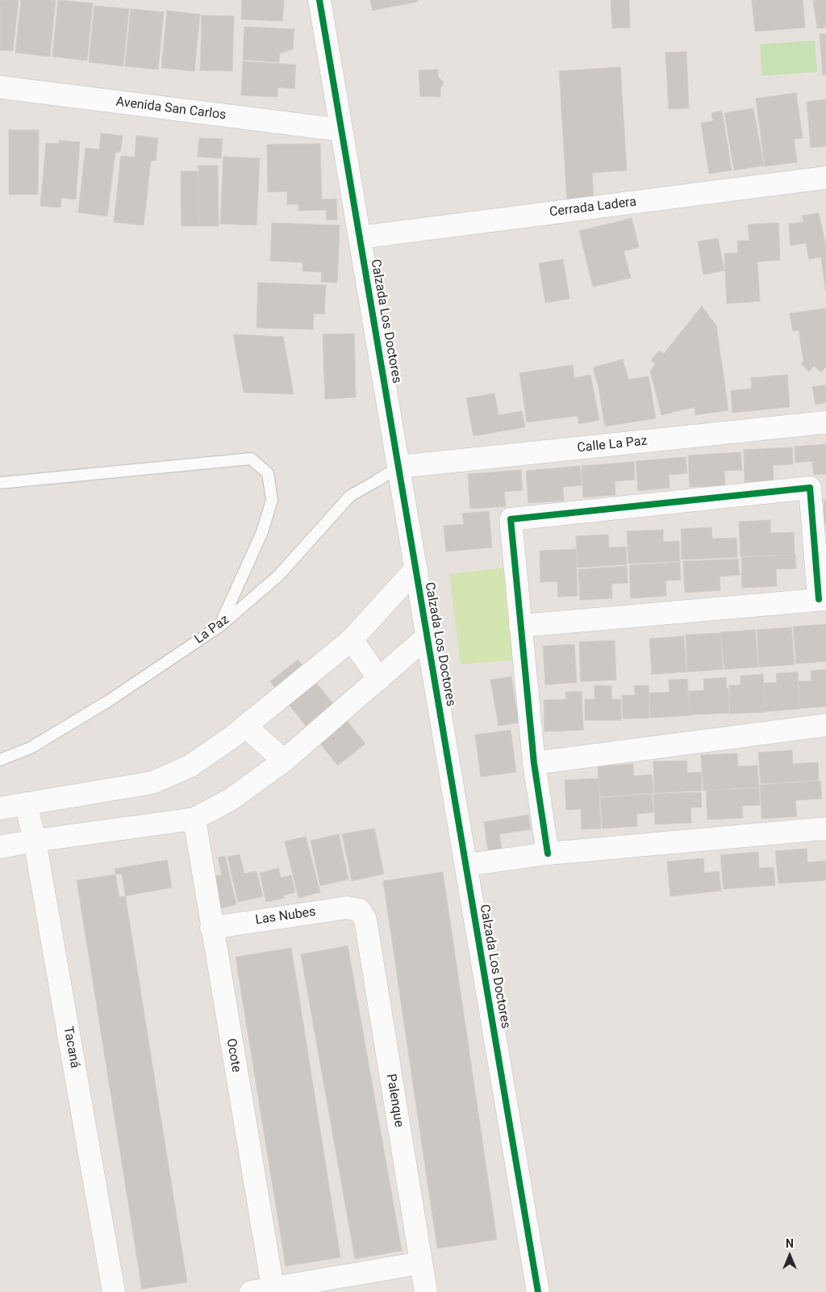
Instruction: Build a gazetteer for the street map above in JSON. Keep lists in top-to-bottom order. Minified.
{"streets":{"street":["Avenida San Carlos","Cerrada Ladera","Calzada Los Doctores","Calle La Paz","Las Nubes","Tacaná","Ocote","Palenque"],"lane":["La Paz"]},"crossings":[["Avenida San Carlos","Calzada Los Doctores"],["Cerrada Ladera","Calzada Los Doctores"],["Calzada Los Doctores","Calle La Paz"],["Calzada Los Doctores","La Paz"],["Calle La Paz","La Paz"],["Las Nubes","Ocote"],["Las Nubes","Palenque"]],"north":"top"}
